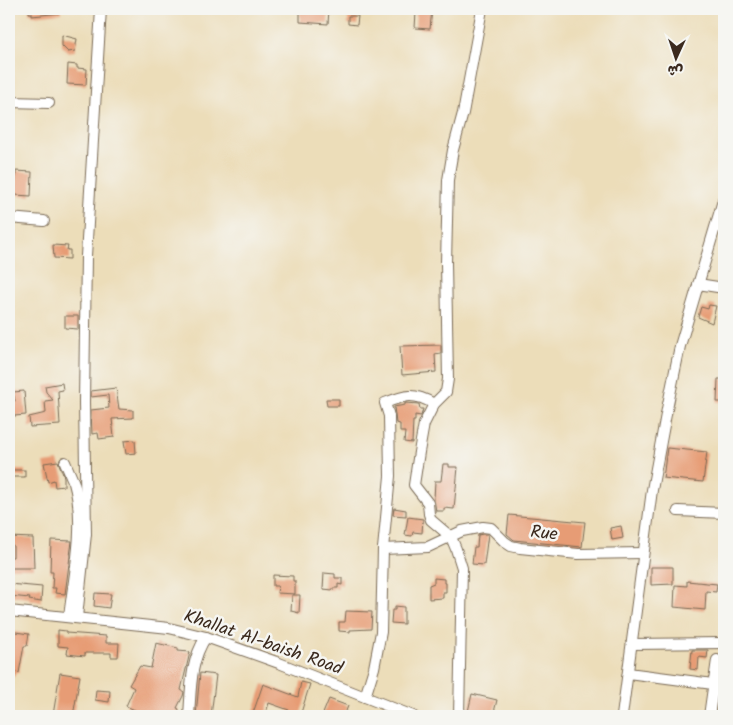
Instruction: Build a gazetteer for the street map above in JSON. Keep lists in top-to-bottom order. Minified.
{"streets":{"street":["Rue","Khallat Al-baish Road"]},"north":"bottom"}
